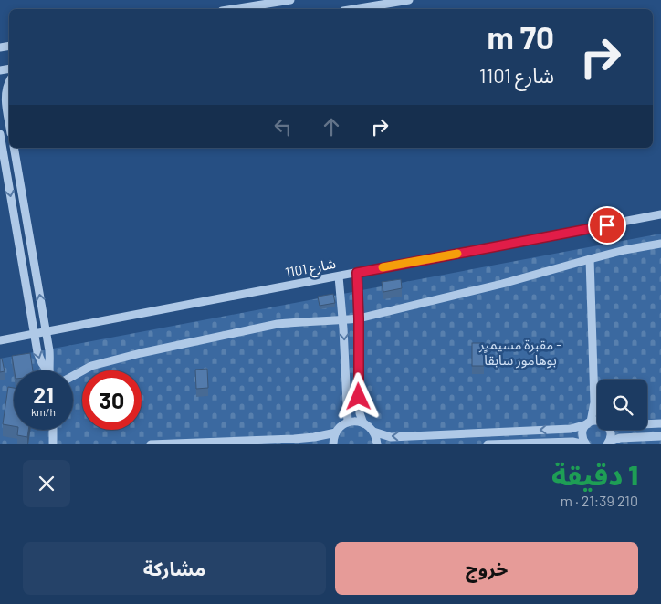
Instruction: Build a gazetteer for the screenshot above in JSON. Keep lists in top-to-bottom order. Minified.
{"streets":{"street":["شارع 1101"]},"parks":["مقبرة مسيمير - بوهامور سابقاً"],"page":{"turn":["70 m","شارع 1101"],"speed":"21 km/h","limit":"30","heading":["1 دقيقة","210 m · 21:39"],"buttons":["خروج","مشاركة"]}}
